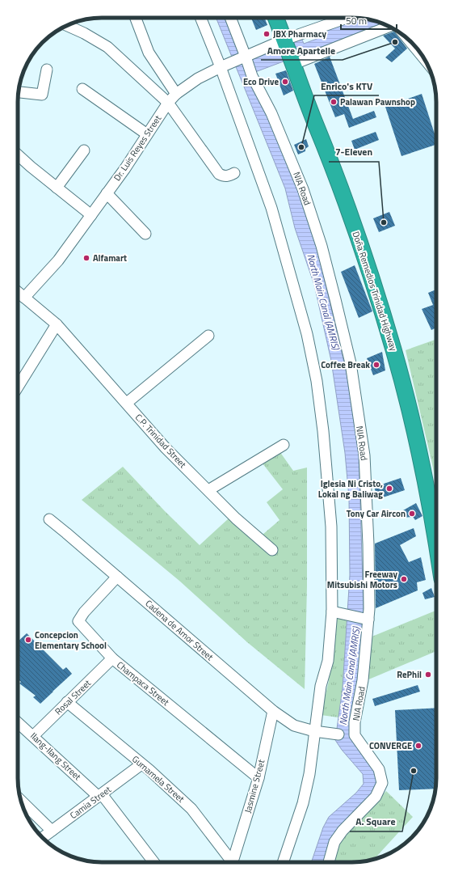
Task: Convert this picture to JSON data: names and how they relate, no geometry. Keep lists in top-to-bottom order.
{
  "streets": {
    "highway": ["Doña Remedios Trinidad Highway"],
    "street": [
      "Dr. Luis Reyes Street",
      "NIA Road",
      "C.P. Trinidad Street",
      "Cadena de Amor Street",
      "Champaca Street",
      "Rosal Street",
      "Ilang-Ilang Street",
      "Gumamela Street",
      "Jasmine Street",
      "Camia Street"
    ]
  },
  "crossings": [
    ["Dr. Luis Reyes Street", "NIA Road"],
    ["Dr. Luis Reyes Street", "Doña Remedios Trinidad Highway"],
    ["Dr. Luis Reyes Street", "C.P. Trinidad Street"],
    ["Cadena de Amor Street", "Champaca Street"],
    ["Cadena de Amor Street", "Jasmine Street"],
    ["Champaca Street", "Rosal Street"],
    ["Champaca Street", "Jasmine Street"],
    ["Rosal Street", "Ilang-Ilang Street"],
    ["Rosal Street", "Gumamela Street"],
    ["Ilang-Ilang Street", "Camia Street"],
    ["Gumamela Street", "Camia Street"]
  ],
  "water": ["North Main Canal (AMRIS)"],
  "places": [
    "JBX Pharmacy",
    "Amore Apartelle",
    "Eco Drive",
    "Palawan Pawnshop",
    "Enrico's KTV",
    "7-Eleven",
    "Alfamart",
    "Coffee Break",
    "Iglesia Ni Cristo, Lokal ng Baliwag",
    "Tony Car Aircon",
    "Freeway Mitsubishi Motors",
    "Concepcion Elementary School",
    "RePhil",
    "CONVERGE",
    "A. Square"
  ],
  "scale_bar": "50 m"
}
